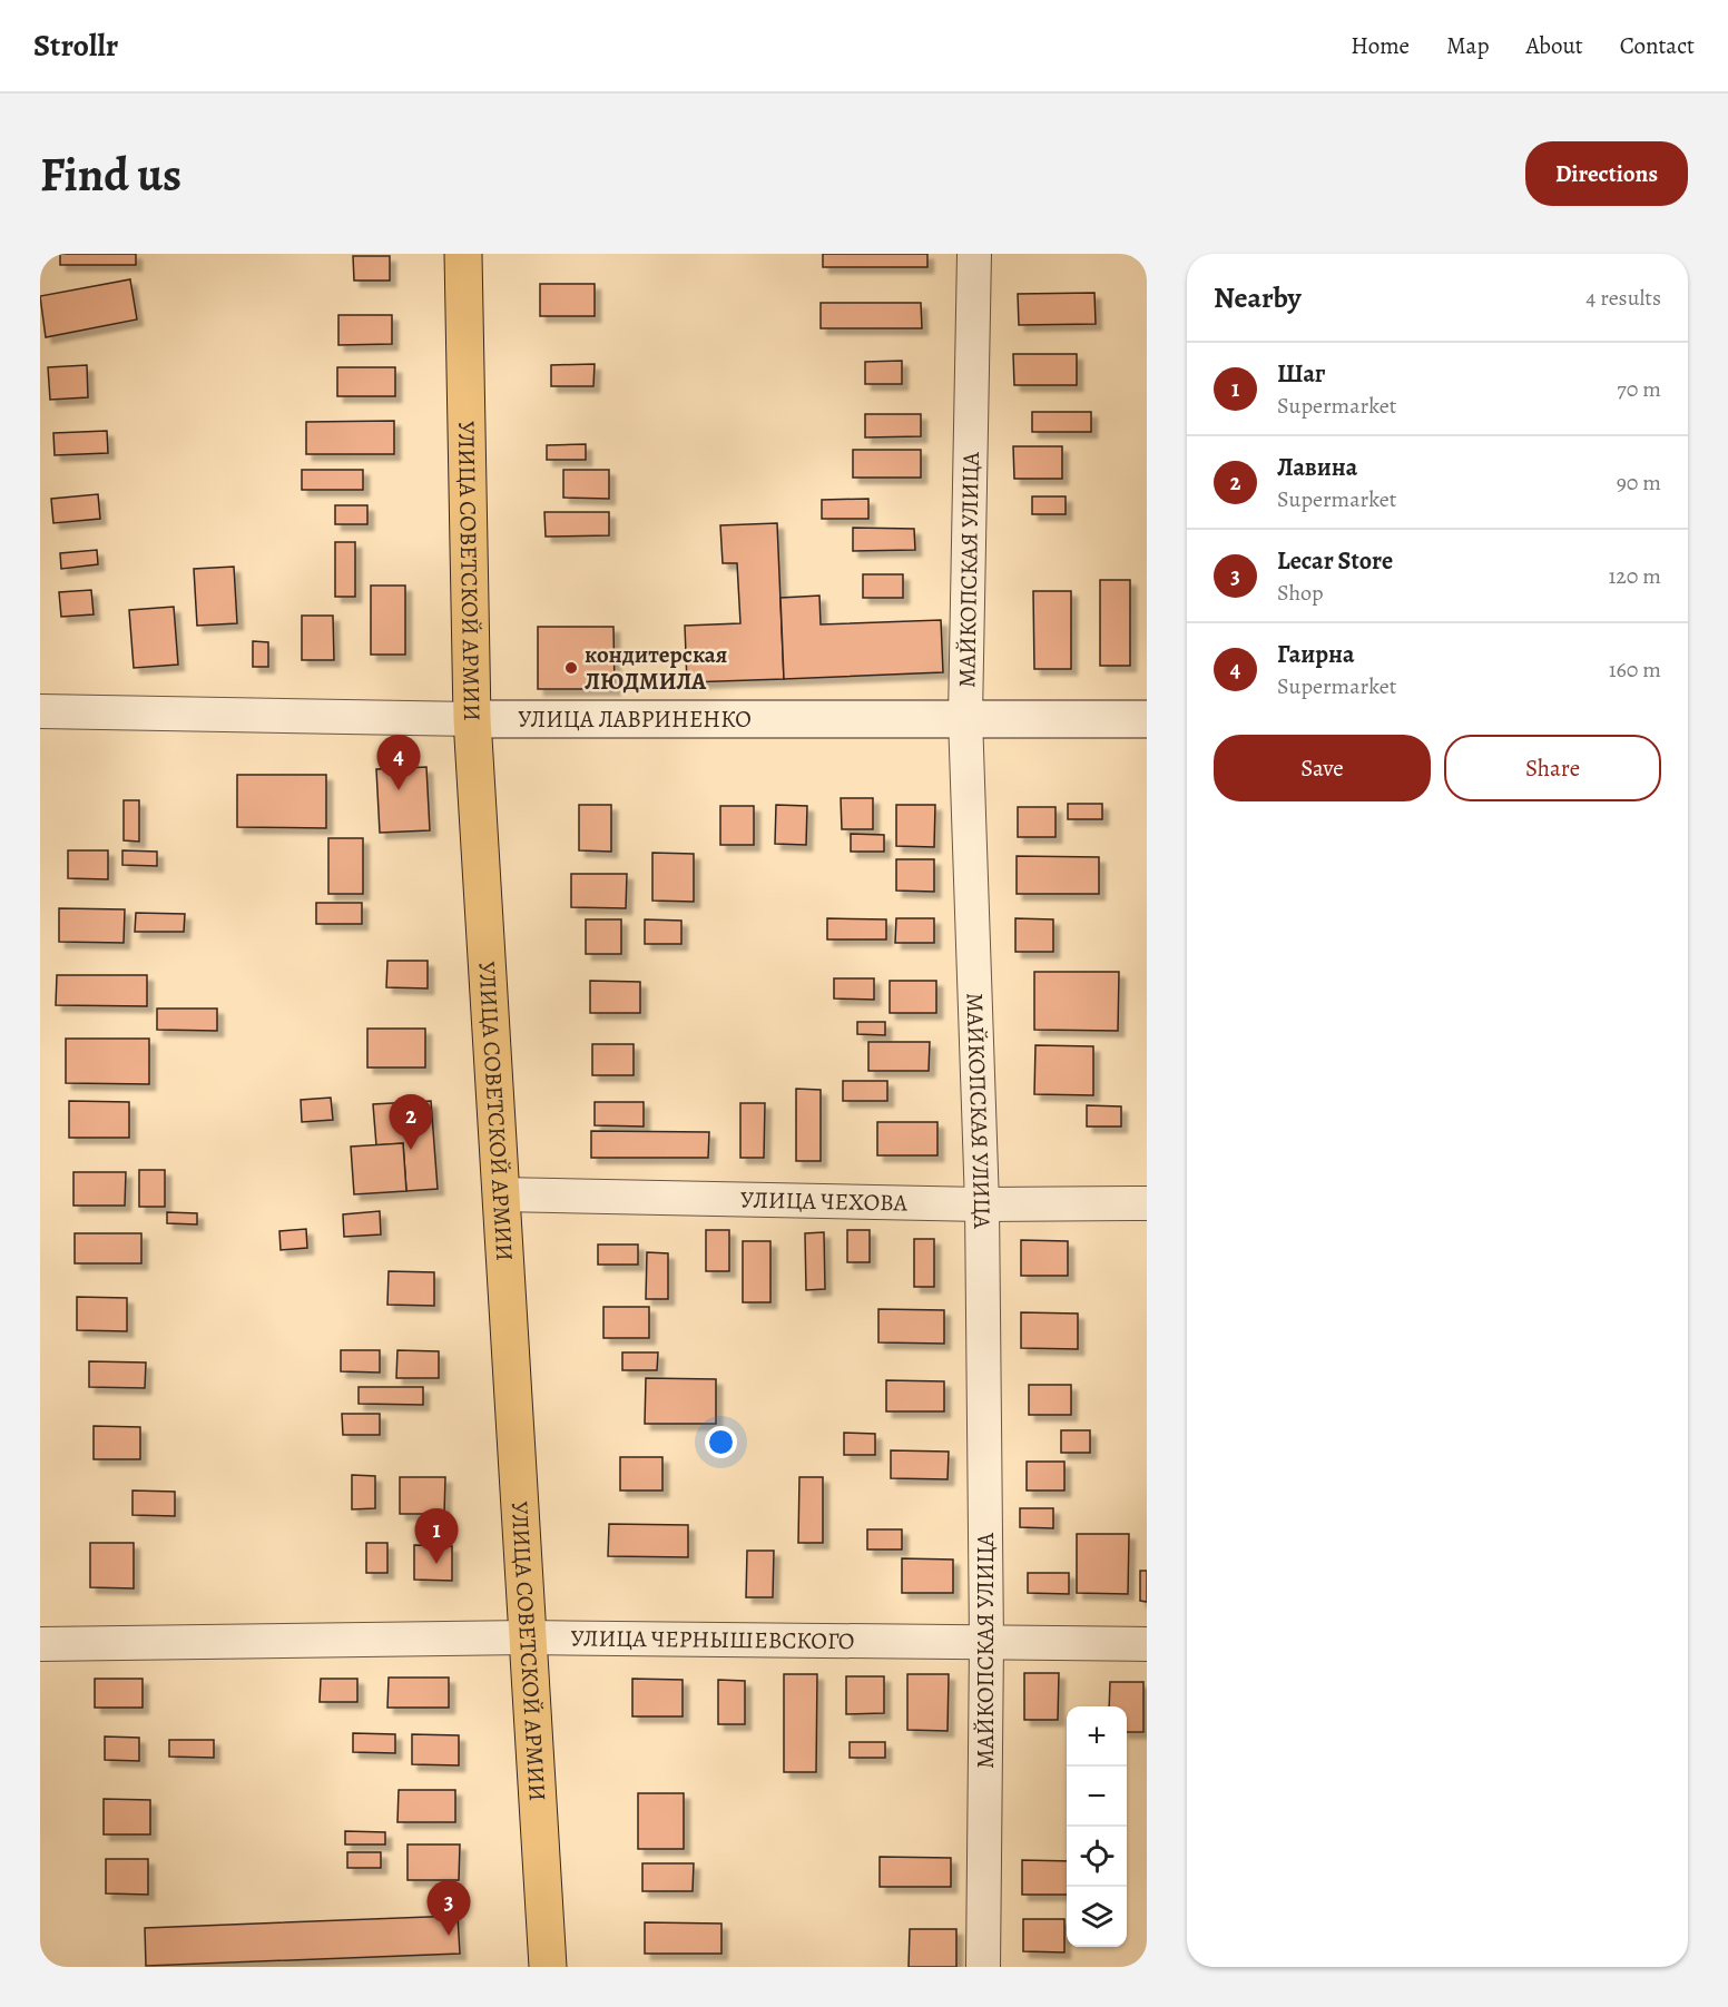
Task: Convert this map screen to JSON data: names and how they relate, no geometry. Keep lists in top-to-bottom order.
{
  "streets": {
    "main road": ["УЛИЦА СОВЕТСКОЙ АРМИИ", "УЛИЦА ЛАВРИНЕНКО"],
    "street": ["МАЙКОПСКАЯ УЛИЦА", "УЛИЦА ЧЕХОВА", "УЛИЦА ЧЕРНЫШЕВСКОГО"]
  },
  "crossings": [
    ["УЛИЦА СОВЕТСКОЙ АРМИИ", "УЛИЦА ЛАВРИНЕНКО"],
    ["УЛИЦА СОВЕТСКОЙ АРМИИ", "УЛИЦА ЧЕХОВА"],
    ["УЛИЦА СОВЕТСКОЙ АРМИИ", "УЛИЦА ЧЕРНЫШЕВСКОГО"],
    ["МАЙКОПСКАЯ УЛИЦА", "УЛИЦА ЛАВРИНЕНКО"],
    ["МАЙКОПСКАЯ УЛИЦА", "УЛИЦА ЧЕХОВА"],
    ["МАЙКОПСКАЯ УЛИЦА", "УЛИЦА ЧЕРНЫШЕВСКОГО"]
  ],
  "places": ["кондитерская ЛЮДМИЛА"],
  "page": {
    "header": "Strollr",
    "nav": [
      "Home",
      "Map",
      "About",
      "Contact"
    ],
    "buttons": [
      "Directions",
      ["Save", "Share"]
    ],
    "title": "Find us",
    "heading": ["Nearby", "4 results"],
    "list": [
      {
        "mark": "1",
        "name": "Шаг",
        "note": "Supermarket",
        "value": "70 m"
      },
      {
        "mark": "2",
        "name": "Лавина",
        "note": "Supermarket",
        "value": "90 m"
      },
      {
        "mark": "3",
        "name": "Lecar Store",
        "note": "Shop",
        "value": "120 m"
      },
      {
        "mark": "4",
        "name": "Гаирна",
        "note": "Supermarket",
        "value": "160 m"
      }
    ],
    "pins": [
      "4",
      "2",
      "1",
      "3"
    ],
    "map_buttons": ["+", "−"]
  }
}
